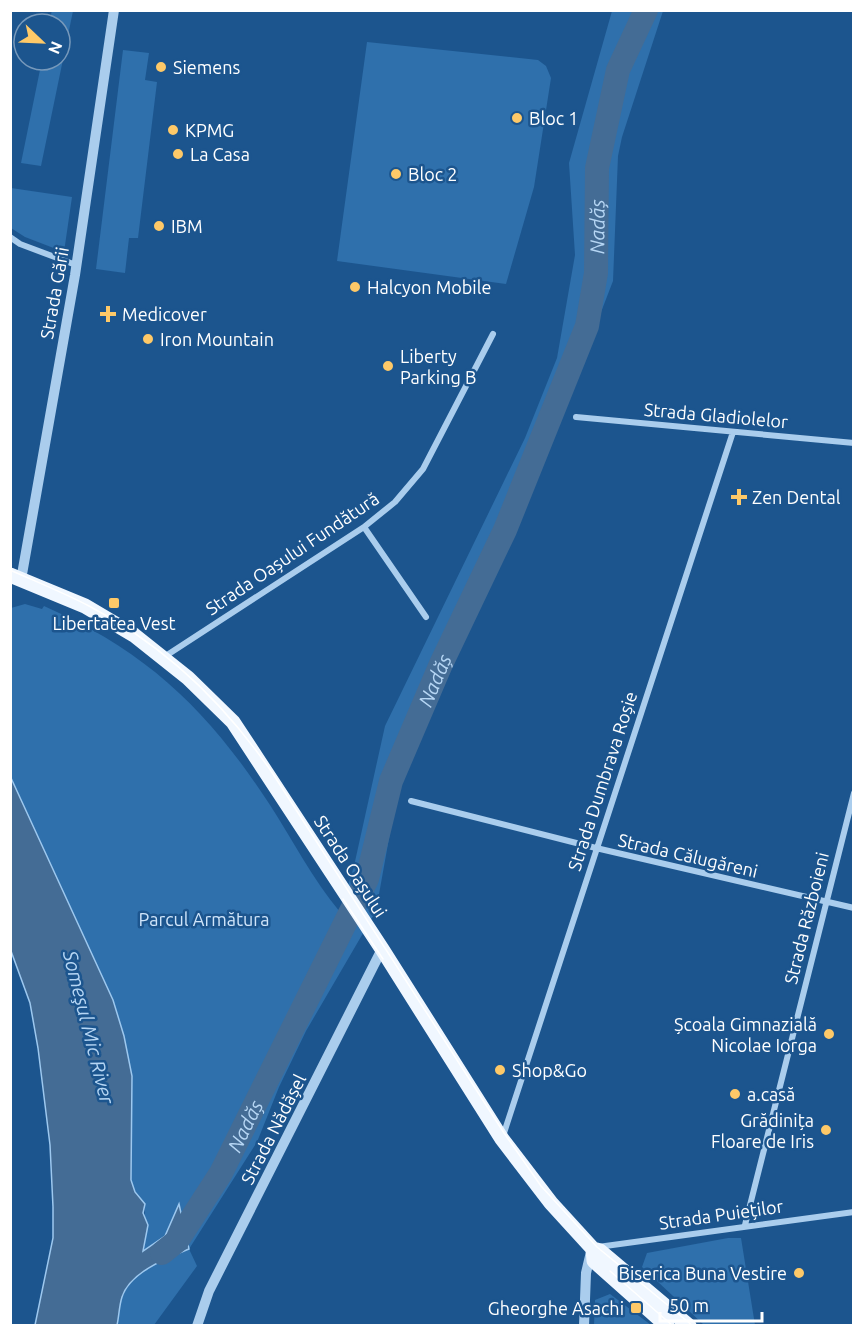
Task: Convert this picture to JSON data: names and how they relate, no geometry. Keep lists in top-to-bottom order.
{
  "streets": {
    "main road": ["Strada Oașului"],
    "street": [
      "Strada Gării",
      "Strada Gladiolelor",
      "Strada Oașului Fundătură",
      "Strada Dumbrava Roșie",
      "Strada Călugăreni",
      "Strada Războieni",
      "Strada Nădășel",
      "Strada Puieților"
    ]
  },
  "crossings": [
    ["Strada Gării", "Strada Oașului"],
    ["Strada Gladiolelor", "Strada Dumbrava Roșie"],
    ["Strada Oașului Fundătură", "Strada Oașului"],
    ["Strada Dumbrava Roșie", "Strada Călugăreni"],
    ["Strada Dumbrava Roșie", "Strada Oașului"],
    ["Strada Călugăreni", "Strada Războieni"],
    ["Strada Oașului", "Strada Nădășel"],
    ["Strada Oașului", "Strada Puieților"],
    ["Strada Războieni", "Strada Puieților"]
  ],
  "water": ["Nadăș", "Someşul Mic River"],
  "parks": ["Parcul Armătura"],
  "places": {
    "other": [
      "Siemens",
      "Bloc 1",
      "KPMG",
      "La Casa",
      "Bloc 2",
      "IBM",
      "Halcyon Mobile",
      "Iron Mountain",
      "Liberty Parking B",
      "Școala Gimnazială Nicolae Iorga",
      "Shop&Go",
      "a.casă",
      "Grădinița Floare de Iris",
      "Biserica Buna Vestire"
    ],
    "health": ["Medicover", "Zen Dental"],
    "transit": ["Libertatea Vest", "Gheorghe Asachi"]
  },
  "scale_bar": "50 m",
  "north": "bottom right"
}
